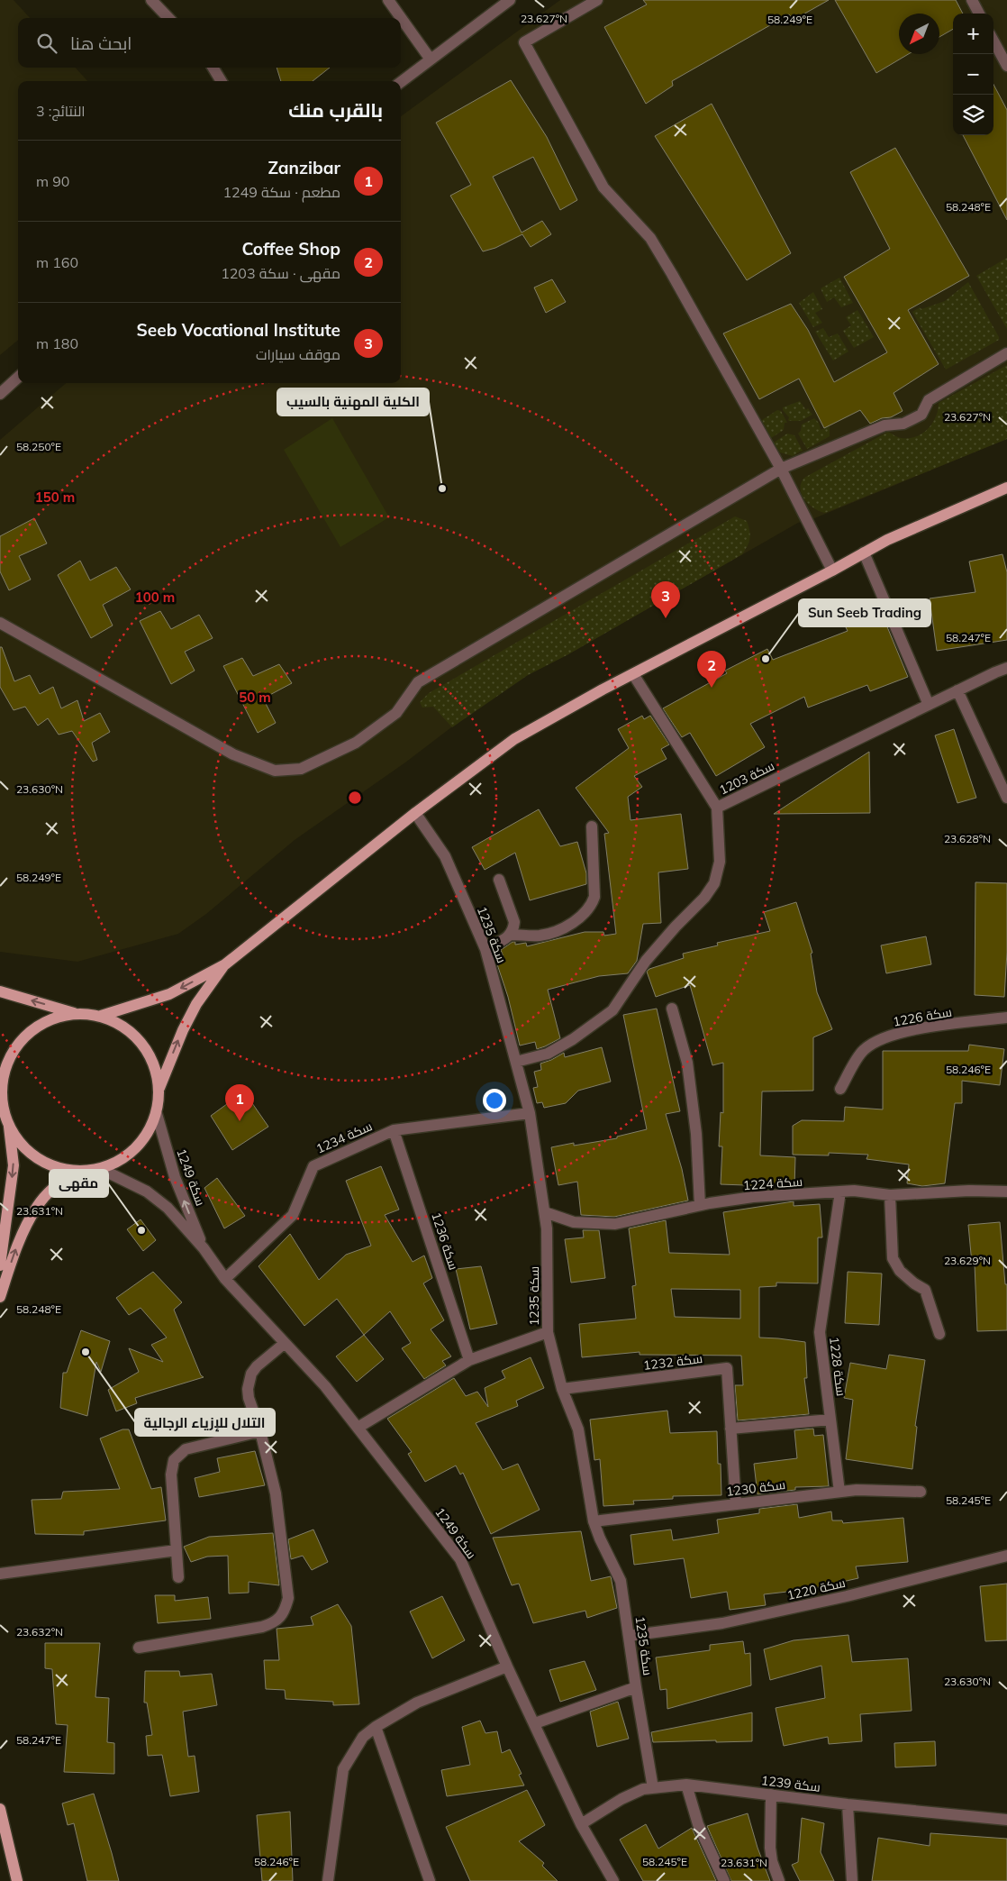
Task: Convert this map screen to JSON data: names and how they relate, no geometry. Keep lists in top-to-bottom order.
{
  "streets": {
    "street": [
      "سكة 1203",
      "سكة 1235",
      "سكة 1226",
      "سكة 1234",
      "سكة 1249",
      "سكة 1224",
      "سكة 1236",
      "سكة 1232",
      "سكة 1228",
      "سكة 1230",
      "سكة 1220",
      "سكة 1239"
    ]
  },
  "crossings": [
    ["سكة 1203", "سكة 1235"],
    ["سكة 1235", "سكة 1234"],
    ["سكة 1235", "سكة 1224"],
    ["سكة 1235", "سكة 1232"],
    ["سكة 1235", "سكة 1230"],
    ["سكة 1235", "سكة 1220"],
    ["سكة 1235", "سكة 1239"],
    ["سكة 1234", "سكة 1249"],
    ["سكة 1234", "سكة 1236"],
    ["سكة 1249", "سكة 1239"],
    ["سكة 1224", "سكة 1228"],
    ["سكة 1232", "سكة 1230"],
    ["سكة 1228", "سكة 1230"]
  ],
  "places": [
    "الكلية المهنية بالسيب",
    "Sun Seeb Trading",
    "مقهى",
    "التلال للإزياء الرجالية"
  ],
  "north": "bottom left",
  "page": {
    "map_buttons": ["+", "−"],
    "search": "ابحث هنا",
    "heading": ["بالقرب منك", "النتائج: 3"],
    "list": [
      {
        "mark": "1",
        "name": "Zanzibar",
        "note": "مطعم · سكة 1249",
        "value": "90 m"
      },
      {
        "mark": "2",
        "name": "Coffee Shop",
        "note": "مقهى · سكة 1203",
        "value": "160 m"
      },
      {
        "mark": "3",
        "name": "Seeb Vocational Institute",
        "note": "موقف سيارات",
        "value": "180 m"
      }
    ],
    "pins": ["3", "2", "1"]
  },
  "coordinates": [
    "23.627°N",
    "58.249°E",
    "58.248°E",
    "58.250°E",
    "58.247°E",
    "23.630°N",
    "23.628°N",
    "58.246°E",
    "23.631°N",
    "23.629°N",
    "58.245°E",
    "23.632°N"
  ],
  "rings": ["150 m", "100 m", "50 m"]
}
